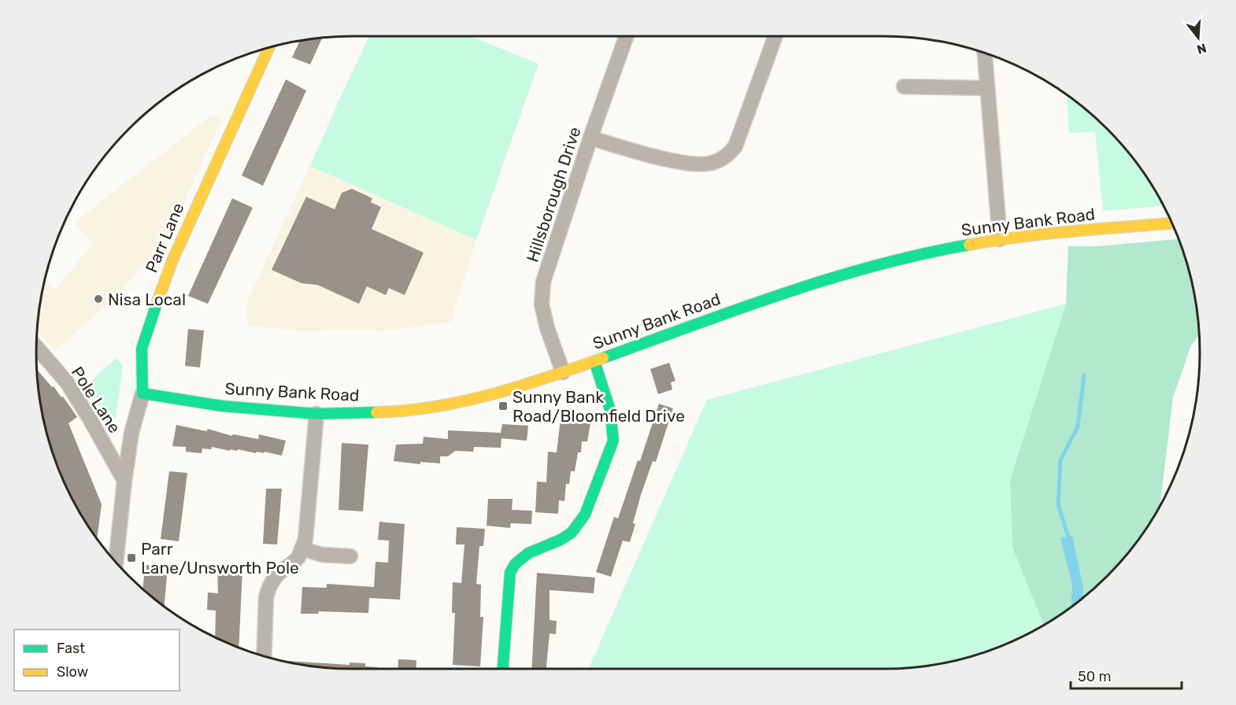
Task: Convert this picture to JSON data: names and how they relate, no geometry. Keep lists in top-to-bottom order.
{
  "streets": {
    "street": [
      "Hillsborough Drive",
      "Sunny Bank Road",
      "Parr Lane",
      "Pole Lane"
    ]
  },
  "crossings": [
    ["Hillsborough Drive", "Sunny Bank Road"],
    ["Sunny Bank Road", "Parr Lane"],
    ["Parr Lane", "Pole Lane"]
  ],
  "places": {
    "other": ["Nisa Local"],
    "transit": ["Sunny Bank Road/Bloomfield Drive", "Parr Lane/Unsworth Pole"]
  },
  "legend": ["Fast", "Slow"],
  "scale_bar": "50 m",
  "north": "bottom"
}
